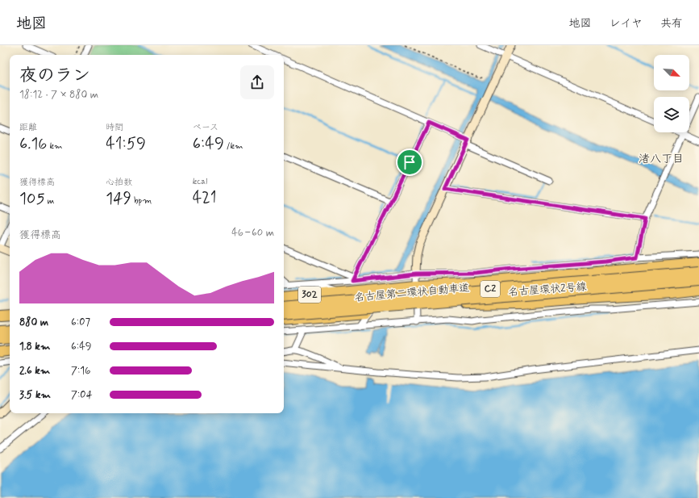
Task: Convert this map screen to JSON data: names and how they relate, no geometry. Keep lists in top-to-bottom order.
{
  "streets": {
    "highway": [
      "C2",
      "名古屋環状2号線",
      "名古屋第二環状自動車道",
      "302"
    ]
  },
  "districts": ["渚八丁目"],
  "north": "bottom right",
  "page": {
    "header": "地図",
    "nav": ["地図", "レイヤ", "共有"],
    "heading": ["夜のラン", "18:12 · 7 × 880 m"],
    "stats": [
      ["距離", "6.16 km"],
      ["時間", "41:59"],
      ["ペース", "6:49 /km"],
      ["獲得標高", "105 m"],
      ["心拍数", "149 bpm"],
      ["kcal", "421"]
    ],
    "chart": ["獲得標高", "46–60 m"],
    "list": [
      {
        "name": "880 m",
        "note": "6:07"
      },
      {
        "name": "1.8 km",
        "note": "6:49"
      },
      {
        "name": "2.6 km",
        "note": "7:16"
      },
      {
        "name": "3.5 km",
        "note": "7:04"
      }
    ]
  }
}
